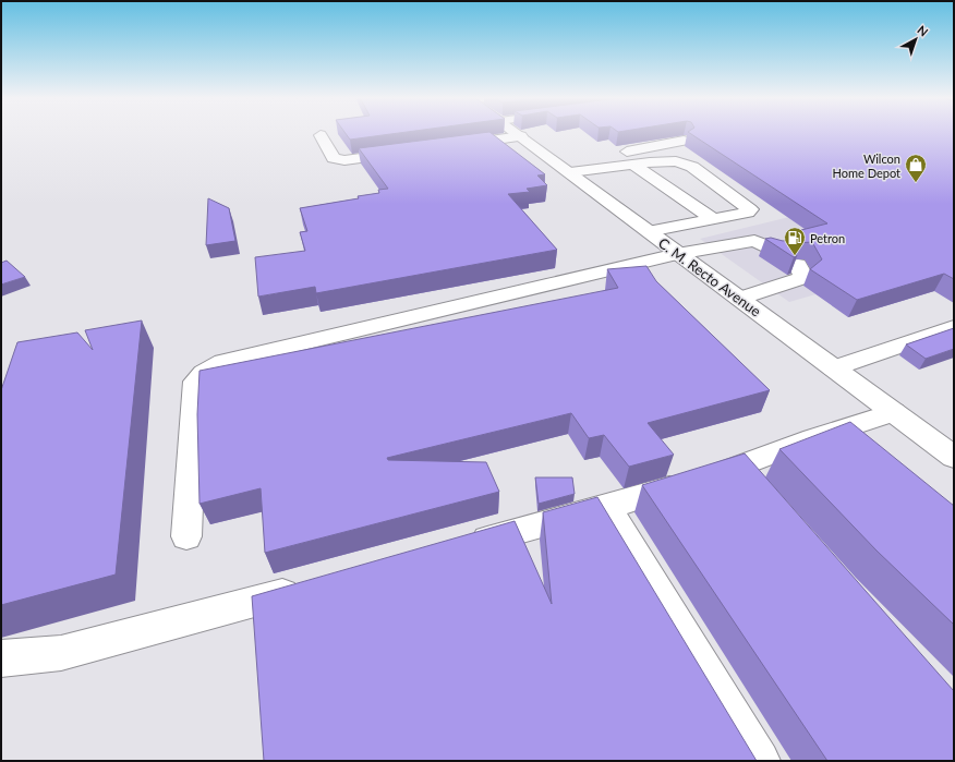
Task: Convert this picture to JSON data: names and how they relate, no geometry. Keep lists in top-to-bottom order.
{
  "streets": {
    "main road": ["C. M. Recto Avenue"]
  },
  "places": {
    "shop": ["Wilcon Home Depot"],
    "fuel station": ["Petron"]
  },
  "north": "top right"
}
